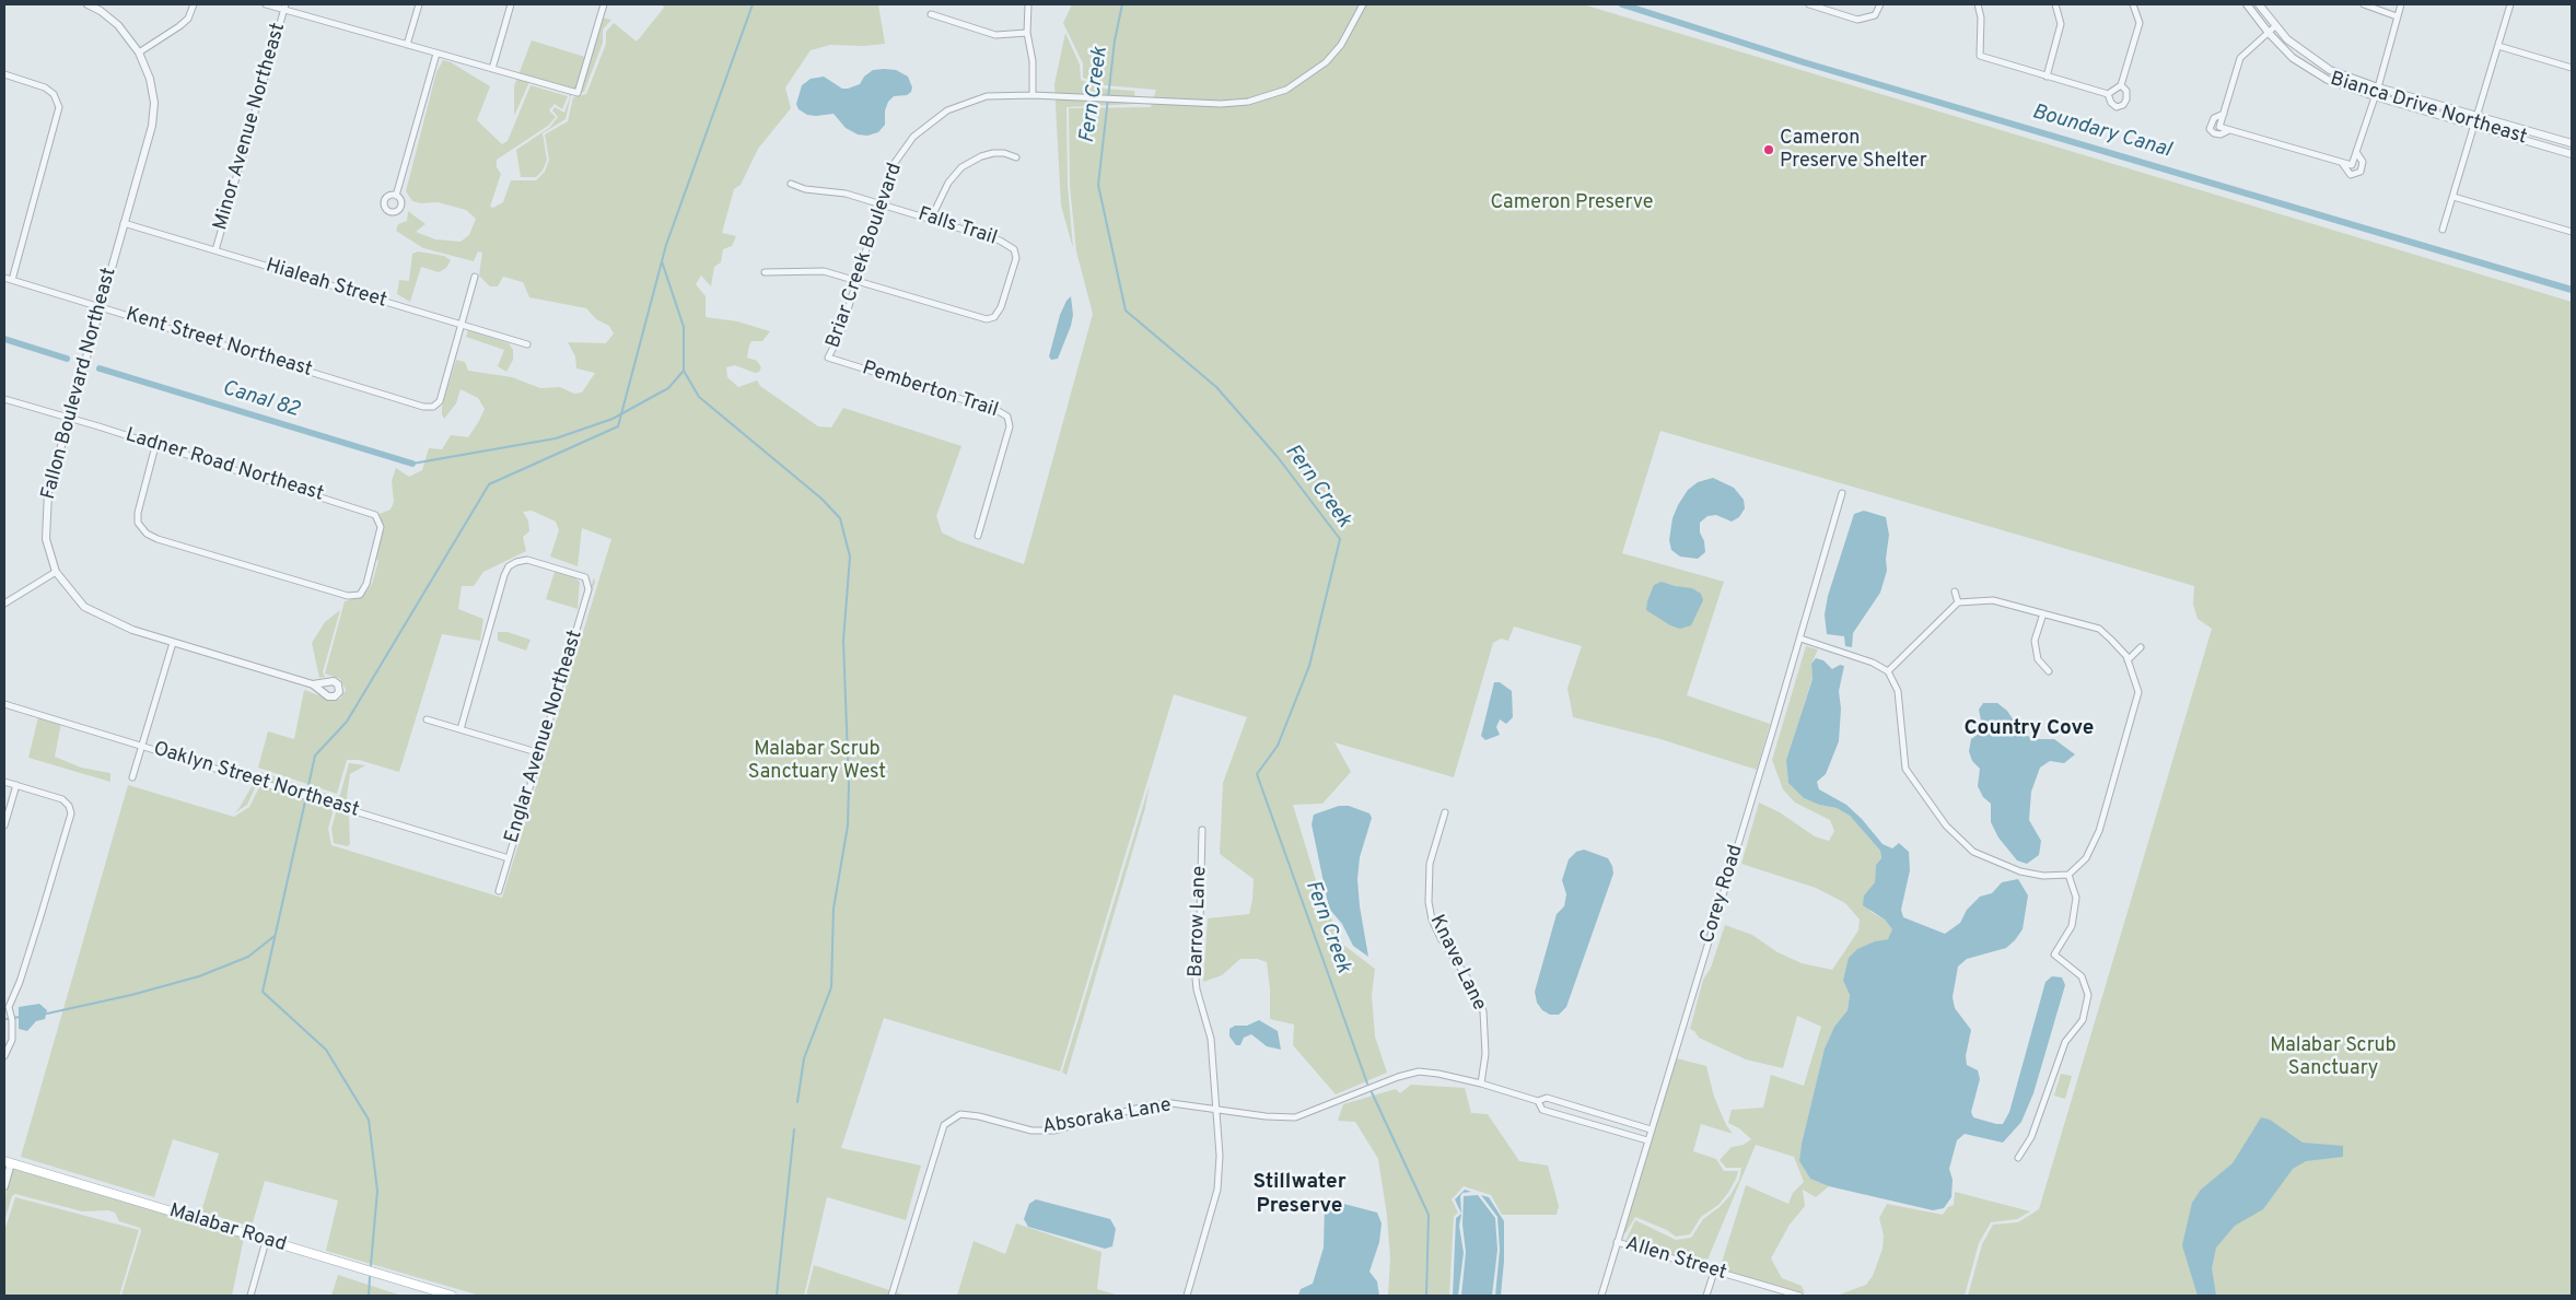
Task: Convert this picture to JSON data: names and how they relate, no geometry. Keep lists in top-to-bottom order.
{
  "streets": {
    "main road": ["Malabar Road"],
    "street": [
      "Bianca Drive Northeast",
      "Minor Avenue Northeast",
      "Falls Trail",
      "Briar Creek Boulevard",
      "Hialeah Street",
      "Kent Street Northeast",
      "Fallon Boulevard Northeast",
      "Pemberton Trail",
      "Ladner Road Northeast",
      "Englar Avenue Northeast",
      "Oaklyn Street Northeast",
      "Corey Road",
      "Barrow Lane",
      "Knave Lane",
      "Absoraka Lane",
      "Allen Street"
    ]
  },
  "crossings": [
    ["Minor Avenue Northeast", "Hialeah Street"],
    ["Falls Trail", "Briar Creek Boulevard"],
    ["Briar Creek Boulevard", "Pemberton Trail"],
    ["Hialeah Street", "Kent Street Northeast"],
    ["Hialeah Street", "Fallon Boulevard Northeast"],
    ["Kent Street Northeast", "Fallon Boulevard Northeast"],
    ["Fallon Boulevard Northeast", "Ladner Road Northeast"],
    ["Englar Avenue Northeast", "Oaklyn Street Northeast"],
    ["Corey Road", "Absoraka Lane"],
    ["Corey Road", "Allen Street"],
    ["Barrow Lane", "Absoraka Lane"],
    ["Knave Lane", "Absoraka Lane"]
  ],
  "districts": ["Country Cove", "Stillwater Preserve"],
  "water": ["Fern Creek", "Boundary Canal", "Canal 82"],
  "parks": ["Cameron Preserve", "Malabar Scrub Sanctuary West", "Malabar Scrub Sanctuary"],
  "places": ["Cameron Preserve Shelter"]
}
